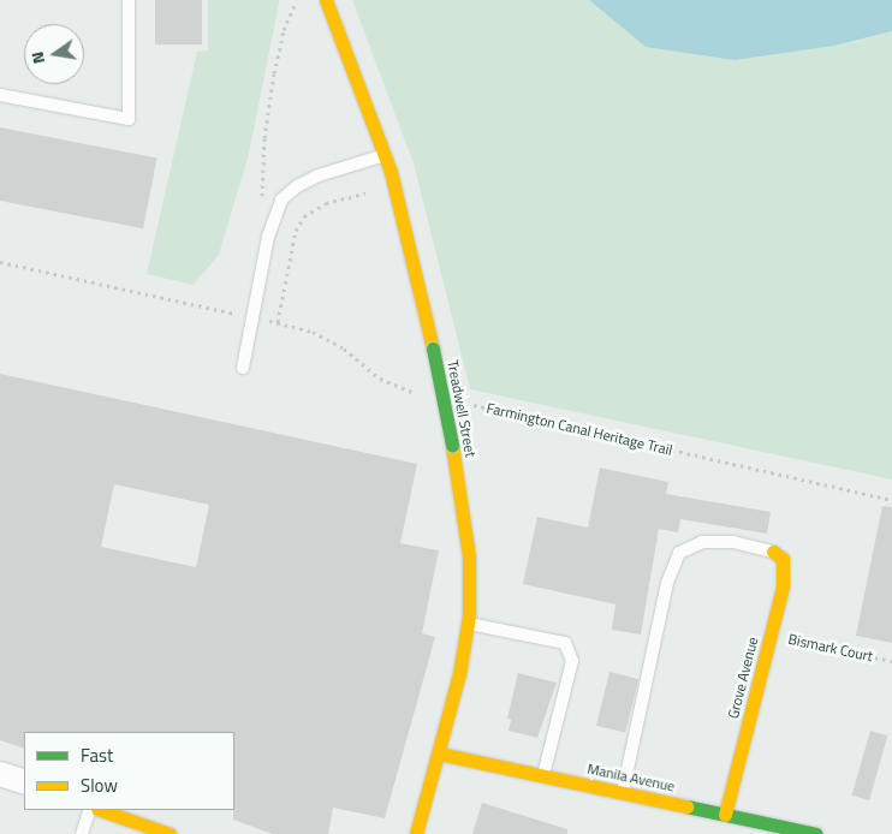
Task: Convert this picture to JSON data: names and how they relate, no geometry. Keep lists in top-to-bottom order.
{
  "streets": {
    "street": ["Treadwell Street", "Grove Avenue", "Manila Avenue"],
    "path": ["Farmington Canal Heritage Trail", "Bismark Court"]
  },
  "crossings": [
    ["Treadwell Street", "Manila Avenue"],
    ["Bismark Court", "Grove Avenue"],
    ["Grove Avenue", "Manila Avenue"]
  ],
  "legend": ["Fast", "Slow"],
  "north": "left"
}
